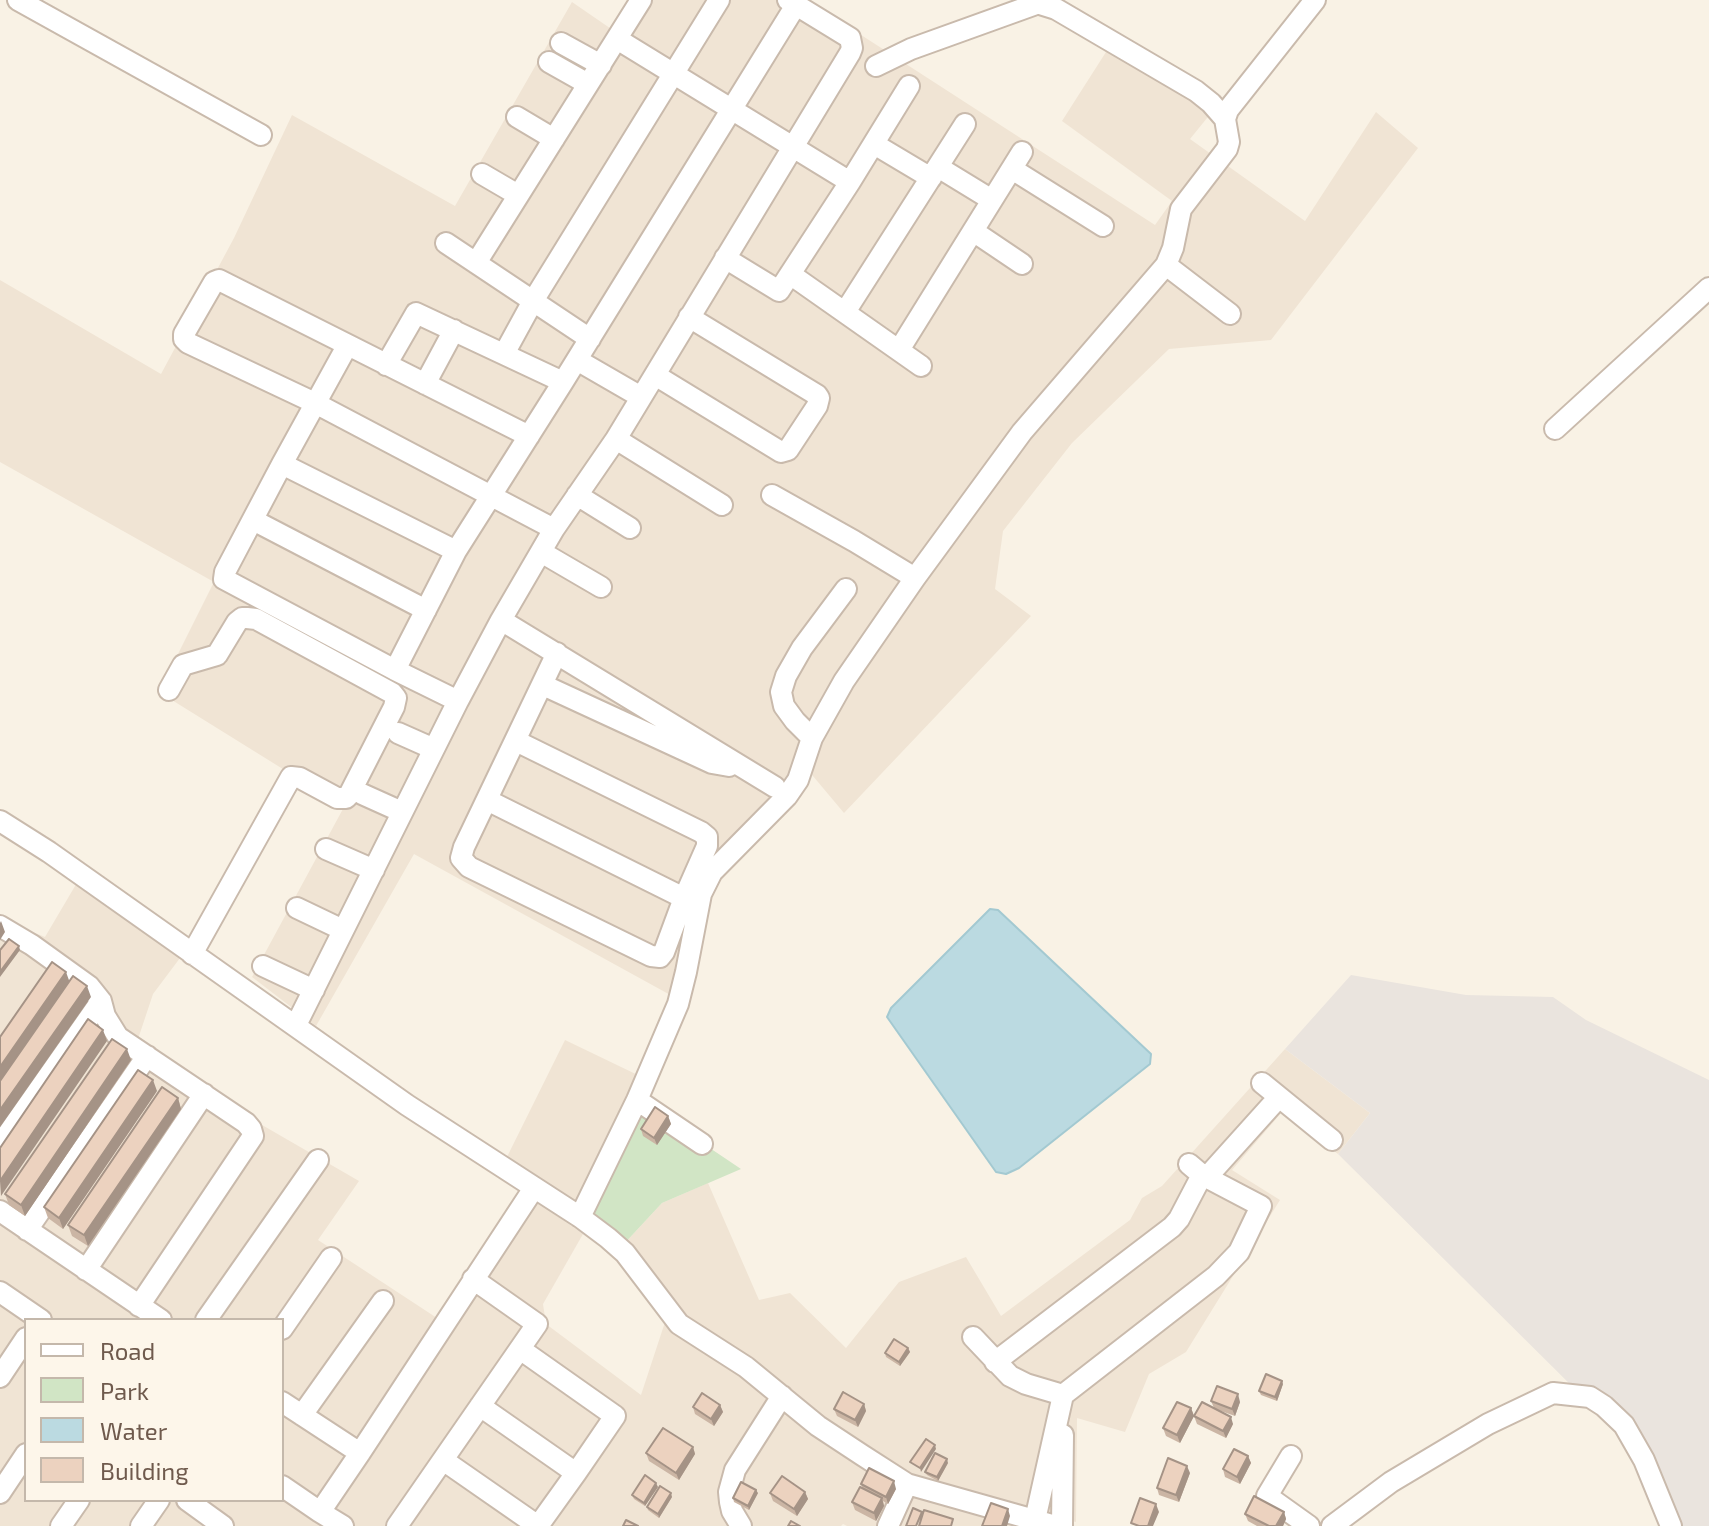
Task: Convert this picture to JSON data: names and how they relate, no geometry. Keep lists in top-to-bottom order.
{
  "legend": [
    "Road",
    "Park",
    "Water",
    "Building"
  ]
}
